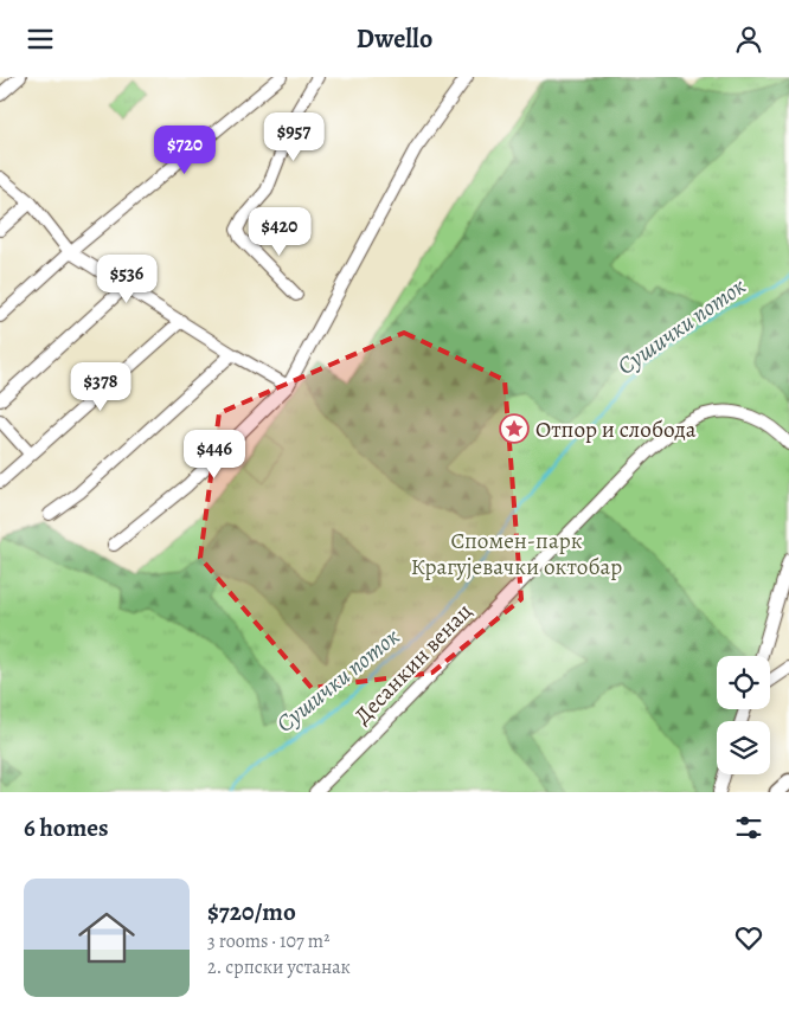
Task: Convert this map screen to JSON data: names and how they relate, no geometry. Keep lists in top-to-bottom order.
{
  "streets": {
    "street": ["Десанкин венац"]
  },
  "water": ["Сушички поток"],
  "parks": ["Спомен-парк Крагујевачки октобар"],
  "places": {
    "place": ["Отпор и слобода"]
  },
  "page": {
    "header": "Dwello",
    "price": [
      "$957",
      "$720",
      "$420",
      "$536",
      "$378",
      "$446"
    ],
    "heading": "6 homes",
    "list": [
      {
        "name": "$720/mo",
        "note": "3 rooms · 107 m² · 2. српски устанак"
      }
    ]
  }
}
